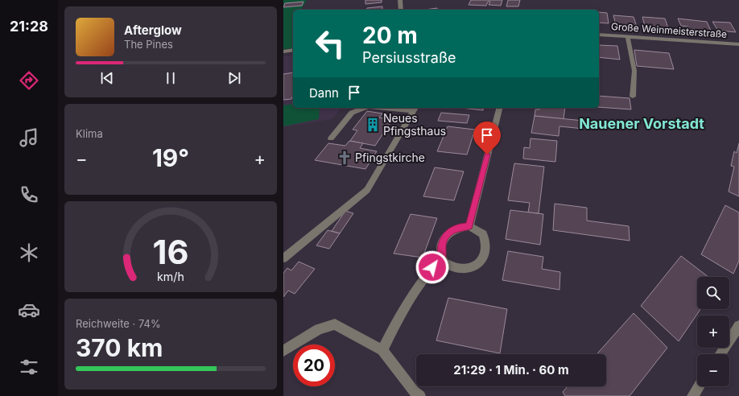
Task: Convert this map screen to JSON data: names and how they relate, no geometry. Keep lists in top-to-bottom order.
{
  "streets": {
    "street": ["Große Weinmeisterstraße"]
  },
  "districts": ["Nauener Vorstadt"],
  "places": {
    "building": ["Neues Pfingsthaus"],
    "church": ["Pfingstkirche"]
  },
  "page": {
    "tabs": "21:28",
    "turn": ["20 m", "Persiusstraße"],
    "song": ["Afterglow", "The Pines"],
    "then": "Dann",
    "tile": [
      "Klima",
      ["Reichweite · 74%", "370 km"]
    ],
    "heat": ["−", "19°", "+"],
    "map_buttons": ["+", "−"],
    "limit": "20",
    "trip": "21:29 · 1 Min. · 60 m",
    "gauge": ["16", "km/h"]
  }
}
